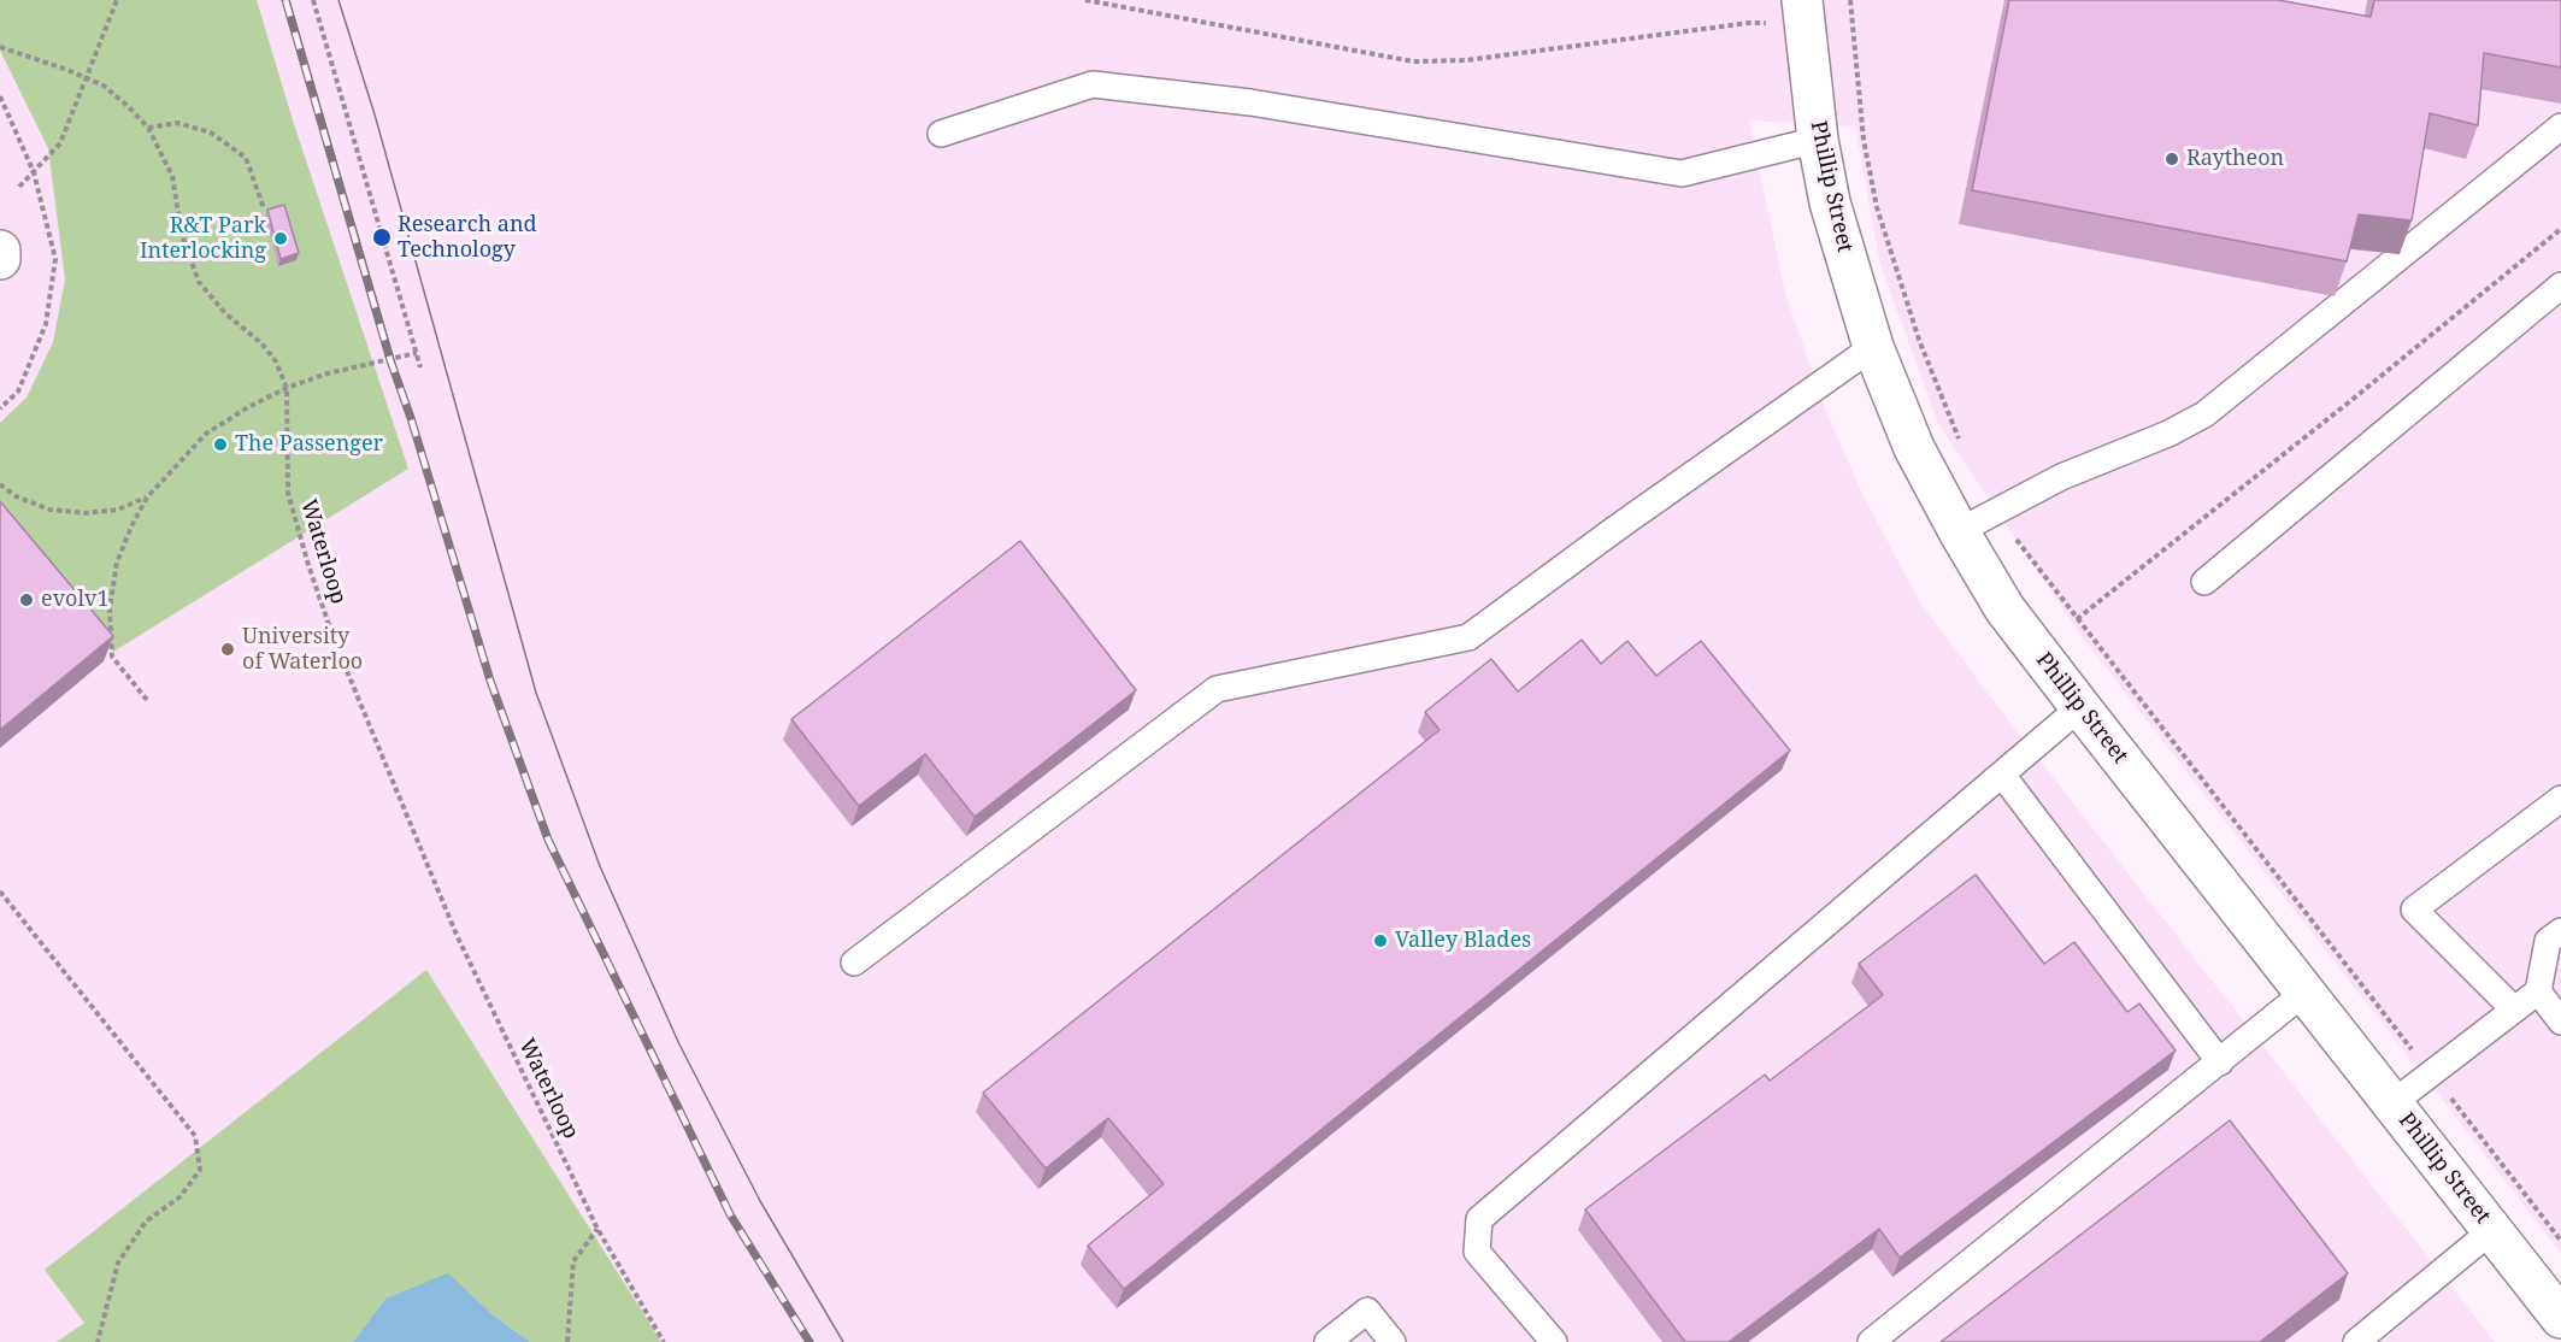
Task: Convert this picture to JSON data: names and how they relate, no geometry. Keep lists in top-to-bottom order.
{
  "streets": {
    "street": ["Phillip Street"],
    "path": ["Waterloop"]
  },
  "places": [
    "Raytheon",
    "Research and Technology",
    "R&T Park Interlocking",
    "The Passenger",
    "evolv1",
    "University of Waterloo",
    "Valley Blades"
  ]
}
